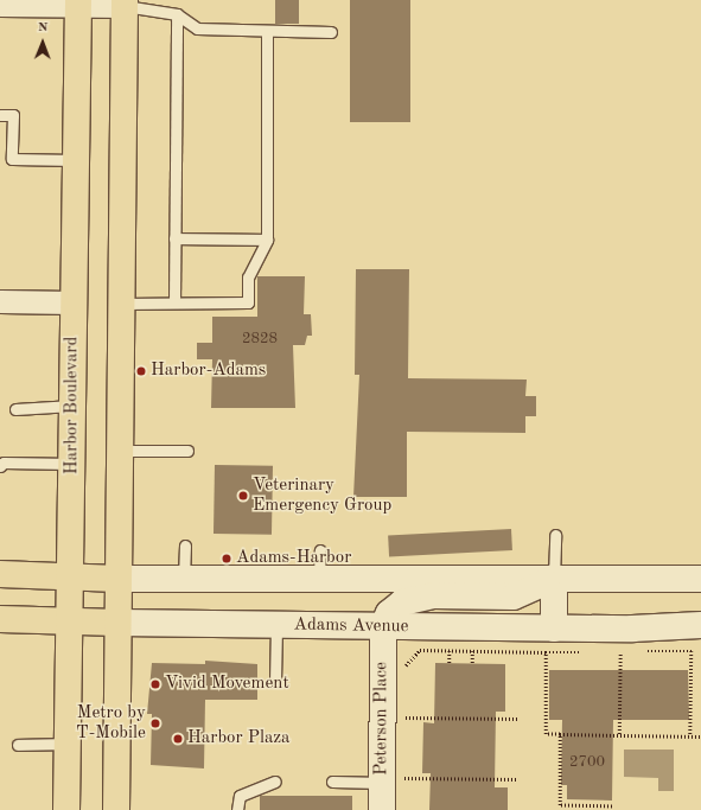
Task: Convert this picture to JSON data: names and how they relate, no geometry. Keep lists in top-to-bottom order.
{
  "streets": {
    "main road": ["Harbor Boulevard", "Adams Avenue", "Peterson Place"]
  },
  "crossings": [
    ["Harbor Boulevard", "Adams Avenue"],
    ["Adams Avenue", "Peterson Place"]
  ],
  "places": [
    "Harbor-Adams",
    "Veterinary Emergency Group",
    "Adams-Harbor",
    "Vivid Movement",
    "Metro by T-Mobile",
    "Harbor Plaza"
  ],
  "house_numbers": ["2828", "2700"],
  "north": "top"
}
